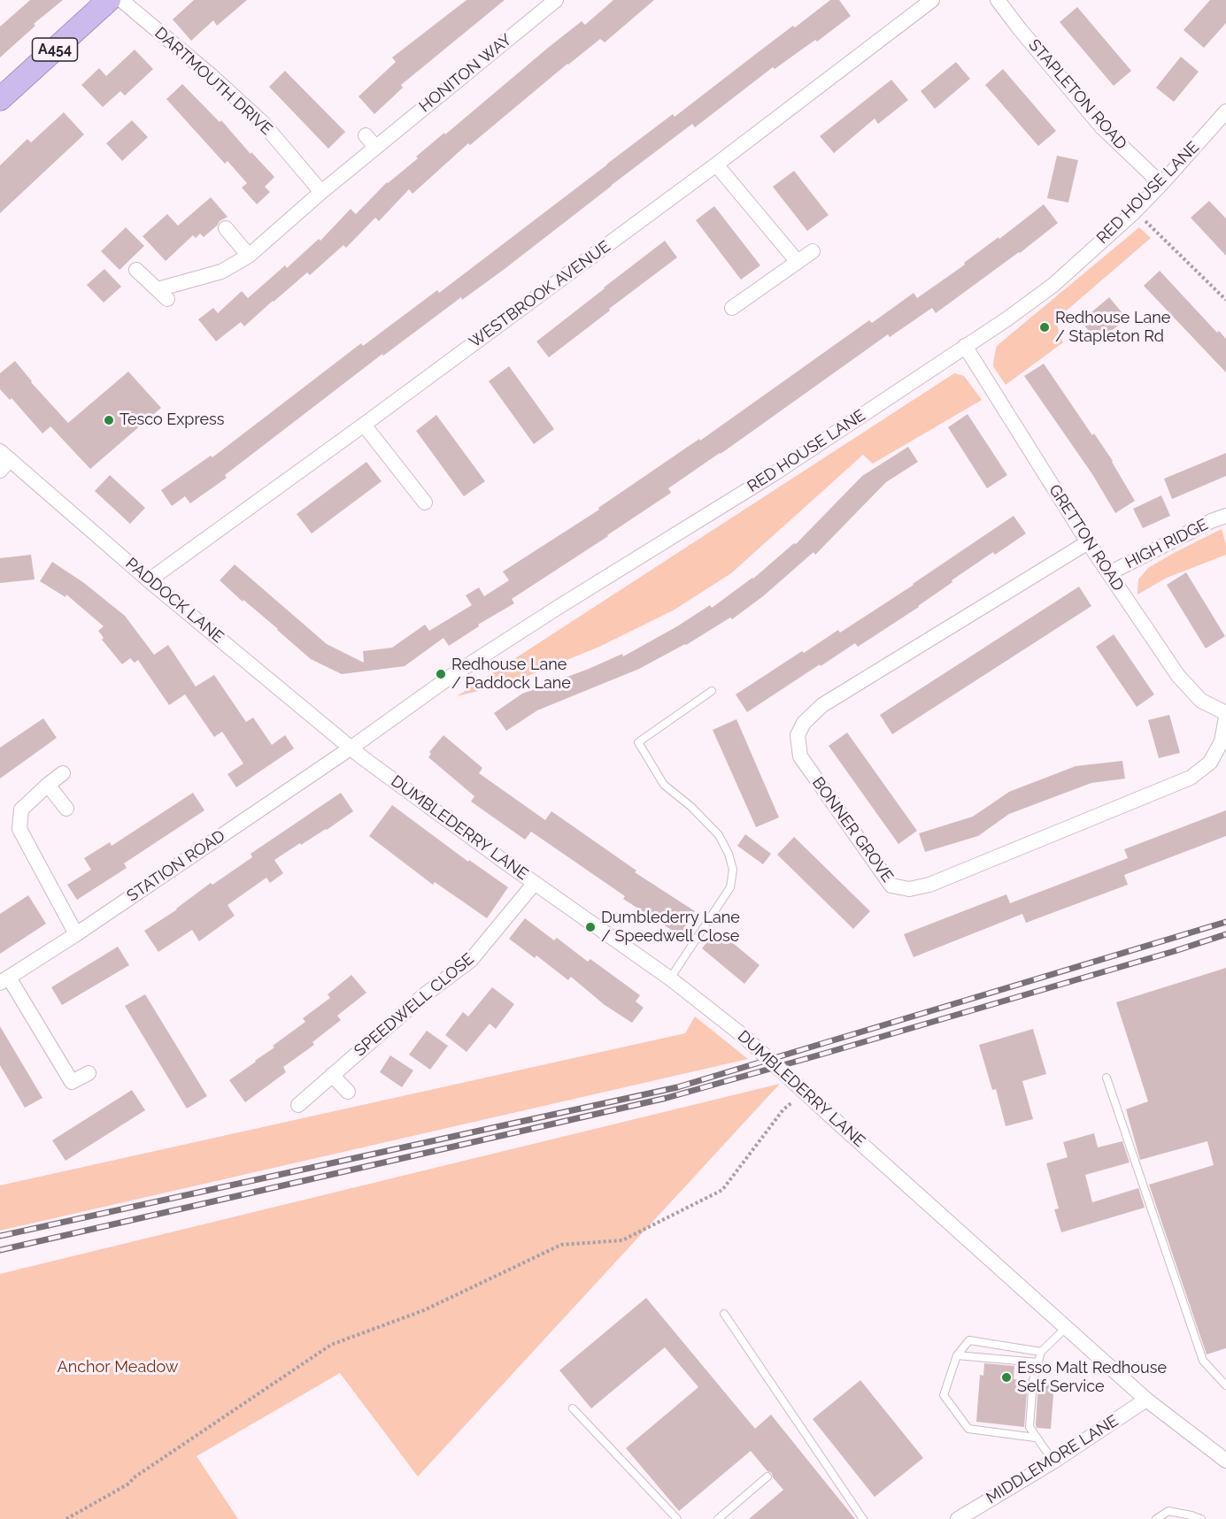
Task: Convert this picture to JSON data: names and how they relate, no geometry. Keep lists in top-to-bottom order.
{
  "streets": {
    "main road": ["A454"],
    "street": [
      "HONITON WAY",
      "DARTMOUTH DRIVE",
      "STAPLETON ROAD",
      "RED HOUSE LANE",
      "WESTBROOK AVENUE",
      "GRETTON ROAD",
      "HIGH RIDGE",
      "PADDOCK LANE",
      "DUMBLEDERRY LANE",
      "BONNER GROVE",
      "STATION ROAD",
      "SPEEDWELL CLOSE",
      "MIDDLEMORE LANE"
    ]
  },
  "crossings": [
    ["HONITON WAY", "DARTMOUTH DRIVE"],
    ["STAPLETON ROAD", "RED HOUSE LANE"],
    ["RED HOUSE LANE", "GRETTON ROAD"],
    ["RED HOUSE LANE", "PADDOCK LANE"],
    ["RED HOUSE LANE", "DUMBLEDERRY LANE"],
    ["RED HOUSE LANE", "STATION ROAD"],
    ["WESTBROOK AVENUE", "PADDOCK LANE"],
    ["GRETTON ROAD", "HIGH RIDGE"],
    ["GRETTON ROAD", "BONNER GROVE"],
    ["PADDOCK LANE", "DUMBLEDERRY LANE"],
    ["PADDOCK LANE", "STATION ROAD"],
    ["DUMBLEDERRY LANE", "STATION ROAD"],
    ["DUMBLEDERRY LANE", "SPEEDWELL CLOSE"],
    ["DUMBLEDERRY LANE", "MIDDLEMORE LANE"]
  ],
  "parks": ["Anchor Meadow"],
  "places": [
    "Redhouse Lane / Stapleton Rd",
    "Tesco Express",
    "Redhouse Lane / Paddock Lane",
    "Dumblederry Lane / Speedwell Close",
    "Esso Malt Redhouse Self Service"
  ]
}
